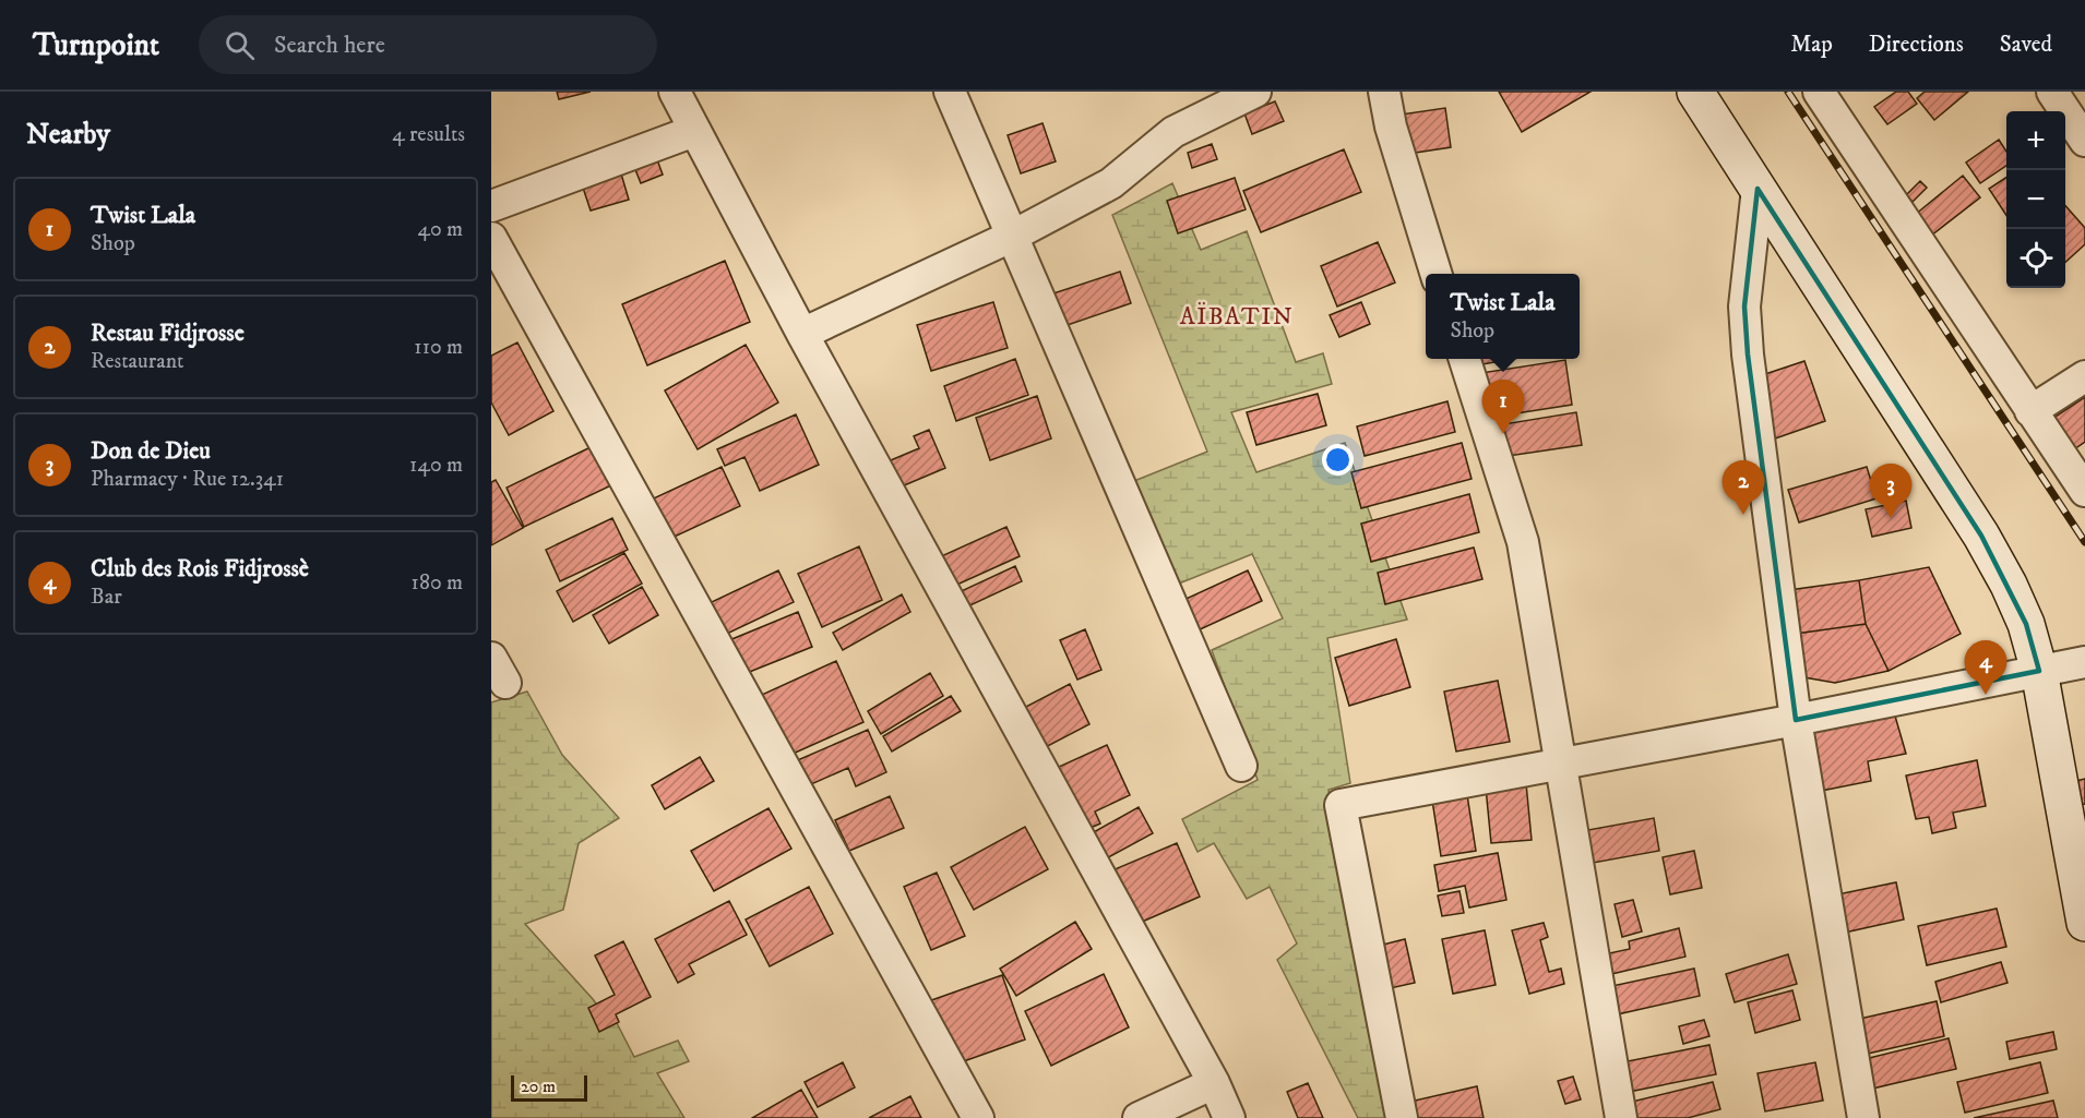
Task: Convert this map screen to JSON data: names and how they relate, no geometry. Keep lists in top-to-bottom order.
{
  "districts": ["AÏBATIN"],
  "scale_bar": "20 m",
  "page": {
    "header": "Turnpoint",
    "search": "Search here",
    "nav": ["Map", "Directions", "Saved"],
    "heading": ["Nearby", "4 results"],
    "map_buttons": ["+", "−"],
    "list": [
      {
        "mark": "1",
        "name": "Twist Lala",
        "note": "Shop",
        "value": "40 m"
      },
      {
        "mark": "2",
        "name": "Restau Fidjrosse",
        "note": "Restaurant",
        "value": "110 m"
      },
      {
        "mark": "3",
        "name": "Don de Dieu",
        "note": "Pharmacy · Rue 12.341",
        "value": "140 m"
      },
      {
        "mark": "4",
        "name": "Club des Rois Fidjrossè",
        "note": "Bar",
        "value": "180 m"
      }
    ],
    "popup": ["Twist Lala", "Shop"],
    "pins": [
      "1",
      "2",
      "3",
      "4"
    ],
    "scale": "20 m"
  }
}
